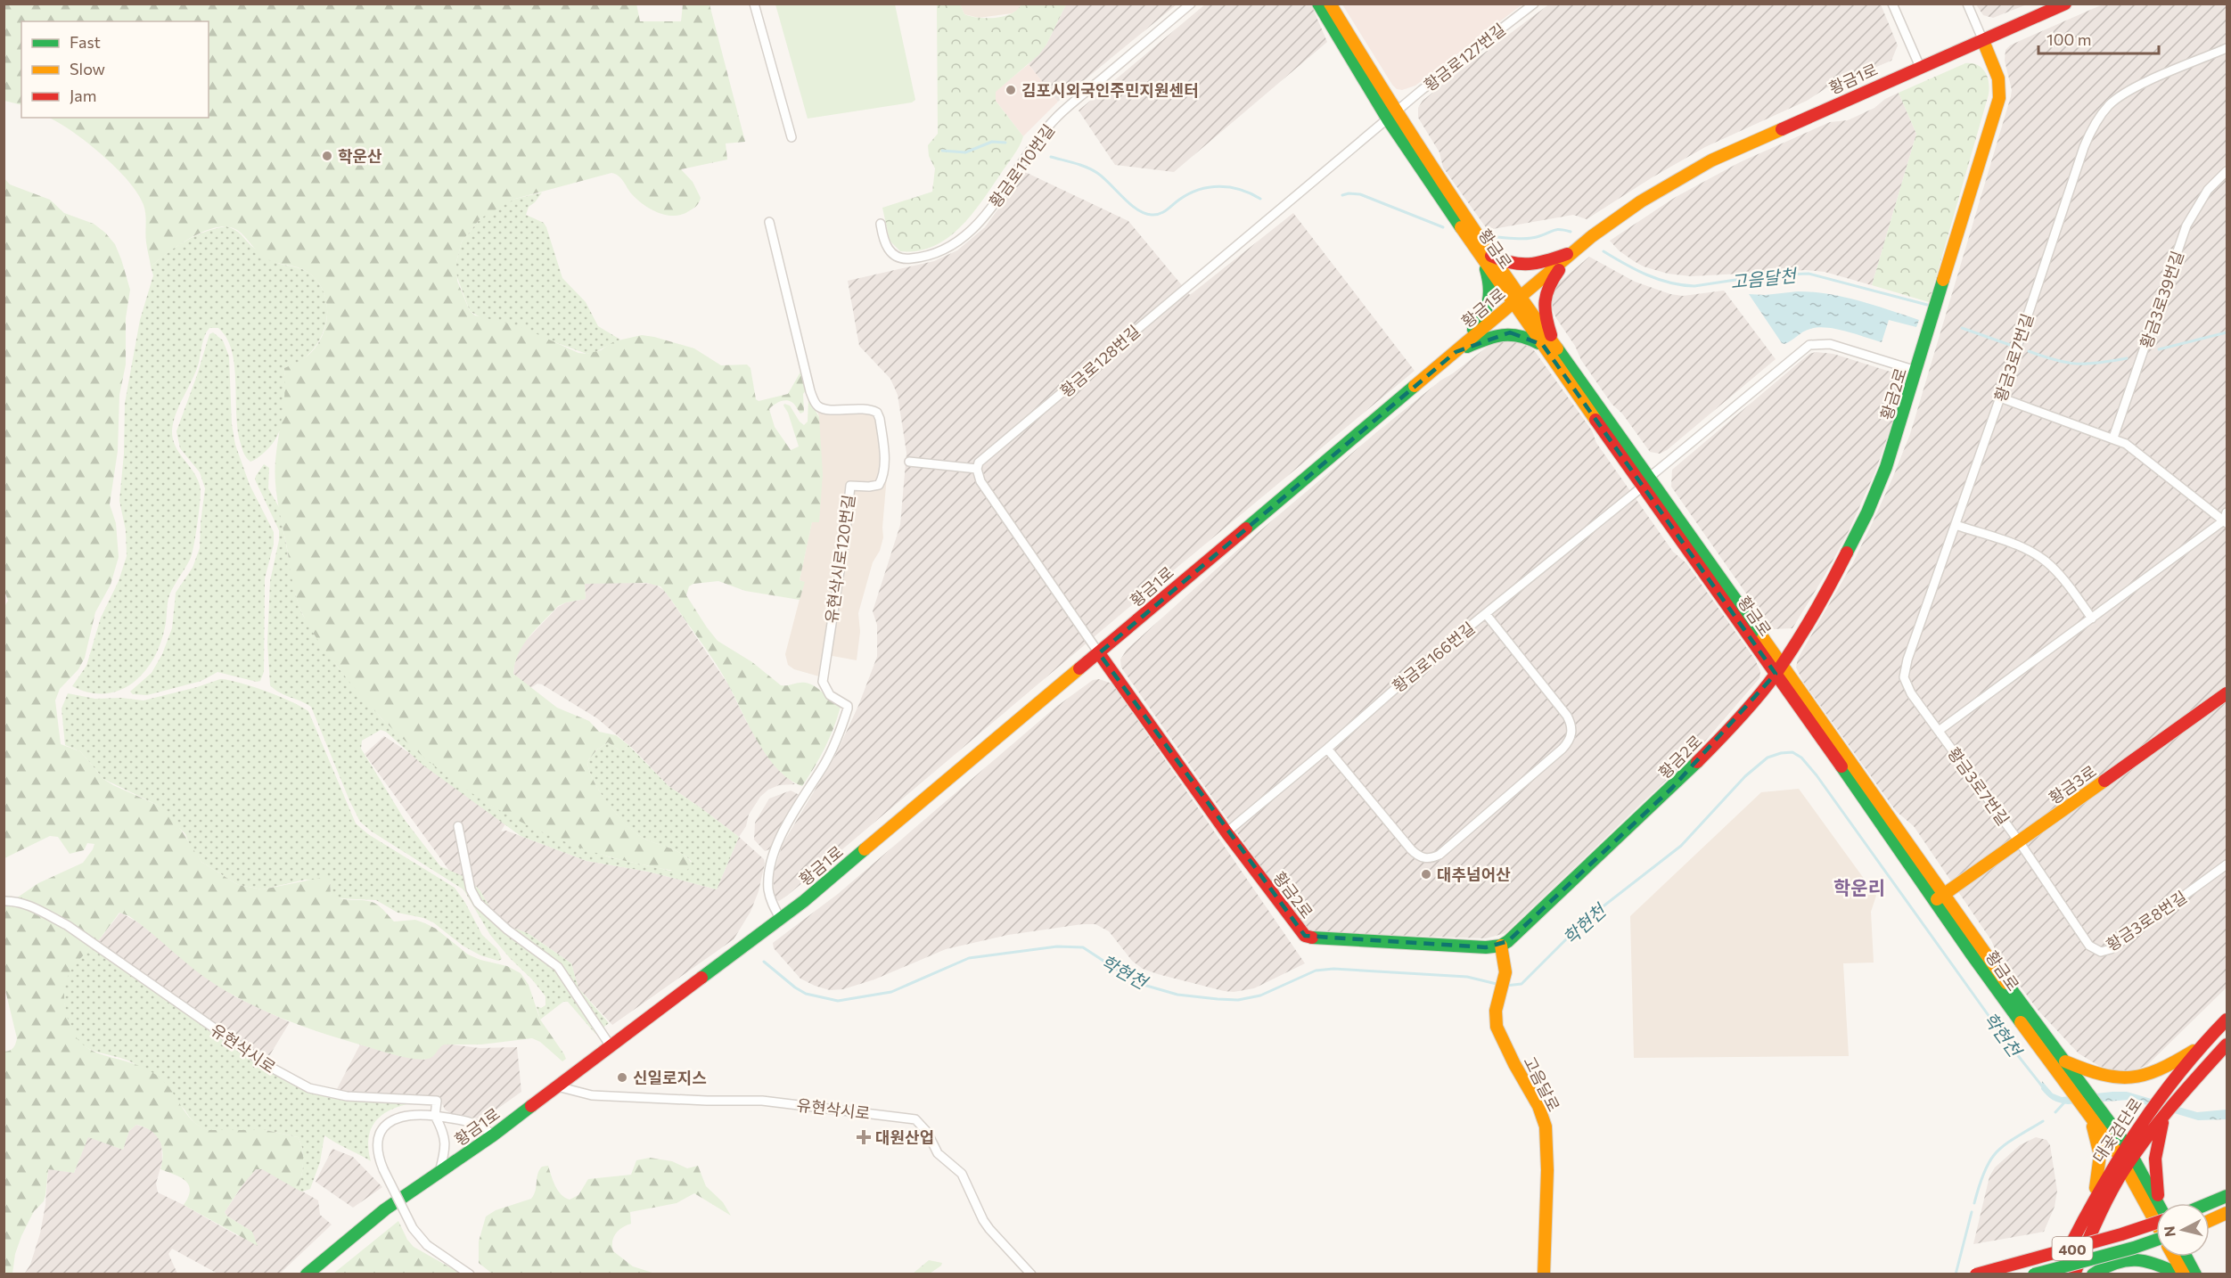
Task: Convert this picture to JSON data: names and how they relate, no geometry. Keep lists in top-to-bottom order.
{
  "streets": {
    "main road": [
      "황금1로",
      "황금로",
      "황금2로",
      "황금3로",
      "고음달로",
      "대곶검단로",
      "400"
    ],
    "street": [
      "황금로127번길",
      "황금로110번길",
      "황금3로39번길",
      "황금3로7번길",
      "황금로128번길",
      "유현삭시로120번길",
      "황금로166번길",
      "황금3로8번길",
      "유현삭시로"
    ]
  },
  "crossings": [
    ["황금로127번길", "황금로"],
    ["황금로127번길", "황금로128번길"],
    ["황금1로", "황금로"],
    ["황금1로", "황금2로"],
    ["황금1로", "유현삭시로120번길"],
    ["황금1로", "유현삭시로"],
    ["황금로", "황금로128번길"],
    ["황금로", "황금2로"],
    ["황금로", "황금로166번길"],
    ["황금로", "황금3로"],
    ["황금로", "대곶검단로"],
    ["황금3로7번길", "황금3로"],
    ["황금3로7번길", "황금3로8번길"],
    ["황금2로", "황금로166번길"],
    ["황금2로", "고음달로"],
    ["황금3로", "황금3로8번길"]
  ],
  "districts": ["학운리"],
  "water": ["고음달천", "학현천"],
  "places": {
    "other": [
      "김포시외국인주민지원센터",
      "학운산",
      "대추넘어산",
      "신일로지스"
    ],
    "health": ["대원산업"]
  },
  "legend": ["Fast", "Slow", "Jam"],
  "scale_bar": "100 m",
  "north": "left"
}
